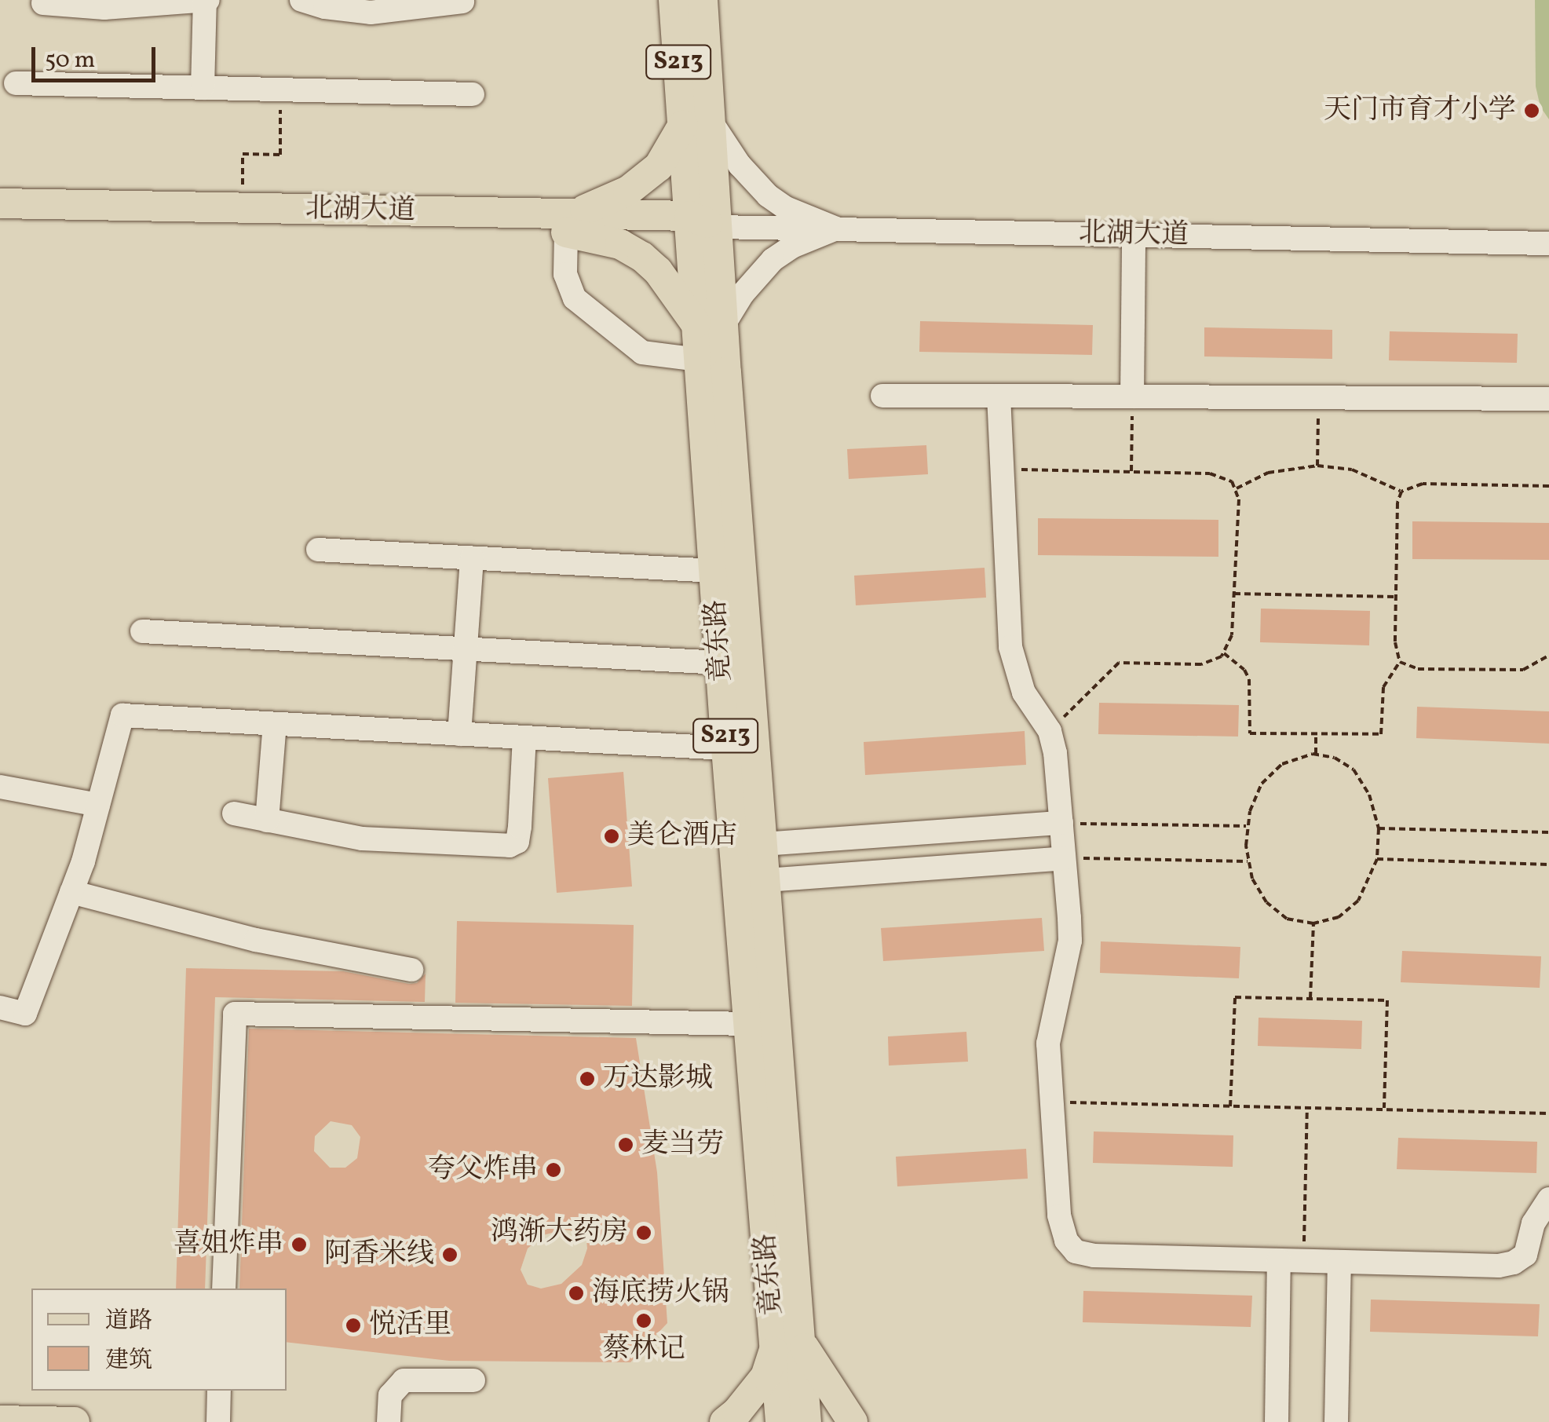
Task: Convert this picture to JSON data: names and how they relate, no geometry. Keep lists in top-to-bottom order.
{
  "streets": {
    "main road": ["S213", "北湖大道", "竟东路"]
  },
  "crossings": [
    ["北湖大道", "竟东路"]
  ],
  "places": [
    "天门市育才小学",
    "美仑酒店",
    "万达影城",
    "麦当劳",
    "夸父炸串",
    "鸿渐大药房",
    "喜姐炸串",
    "阿香米线",
    "海底捞火锅",
    "蔡林记",
    "悦活里"
  ],
  "legend": ["道路", "建筑"],
  "scale_bar": "50 m"
}
